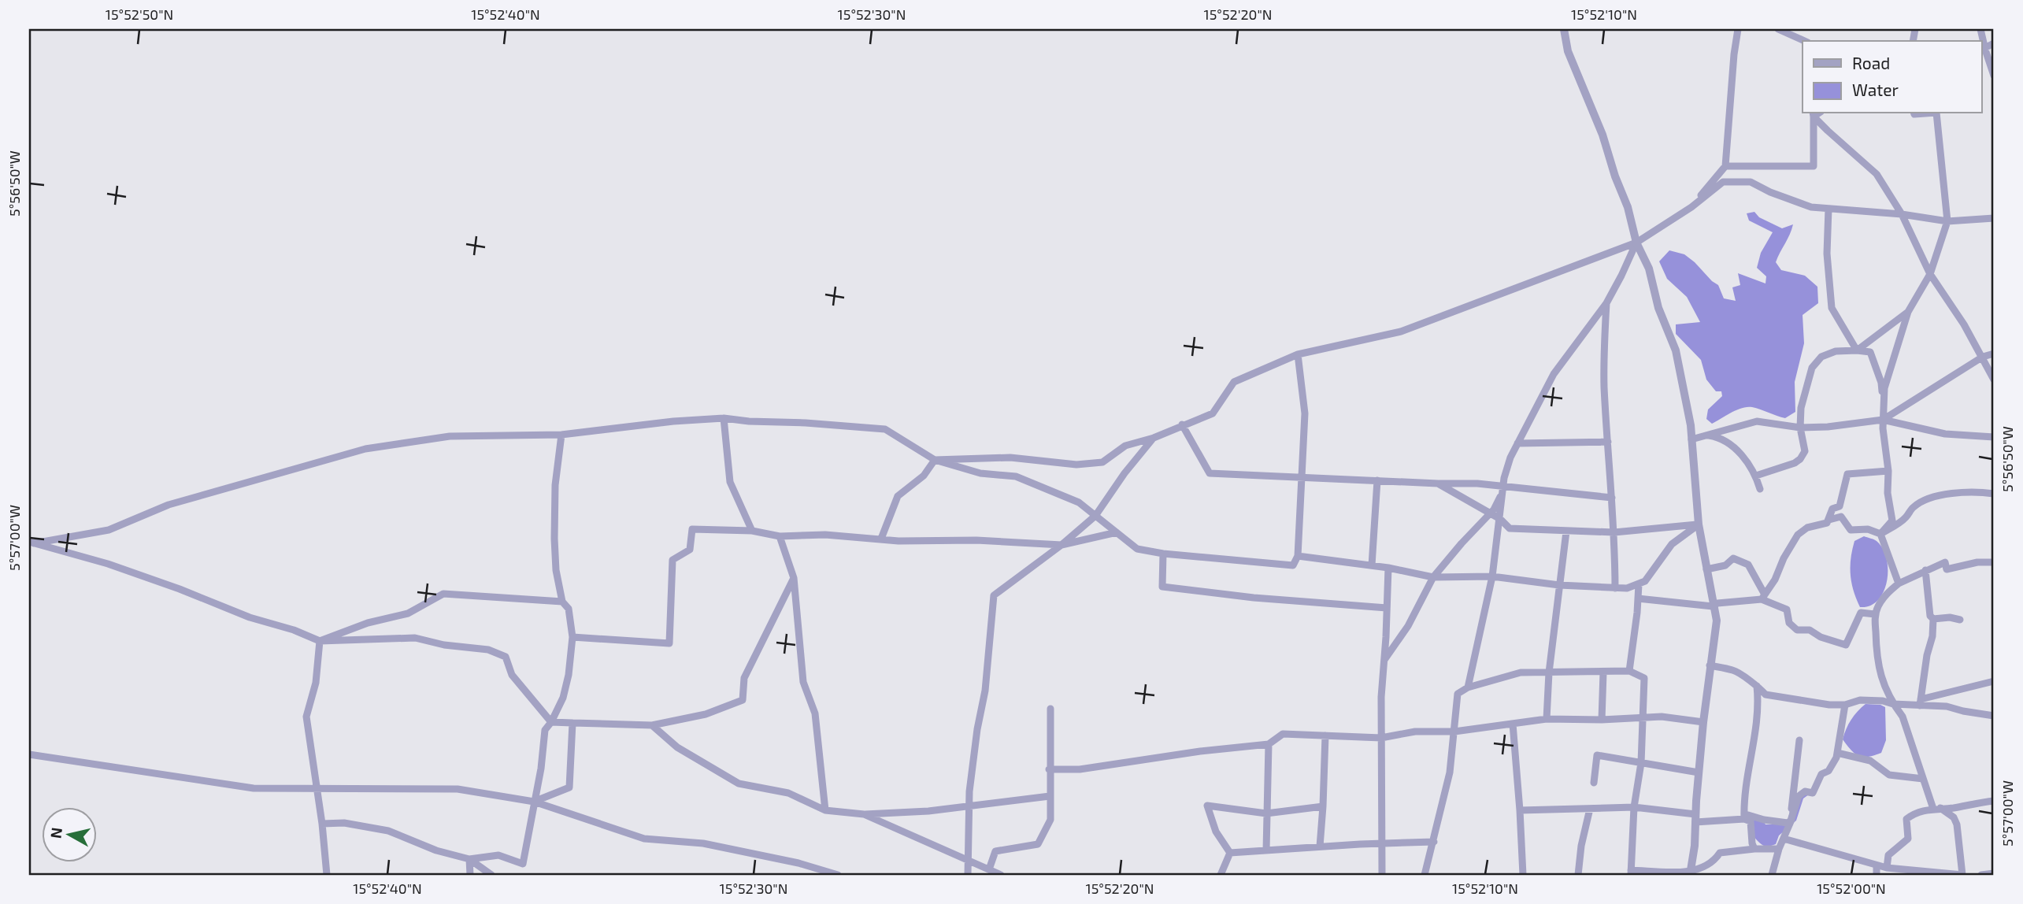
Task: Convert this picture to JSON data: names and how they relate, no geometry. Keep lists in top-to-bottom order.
{
  "legend": ["Road", "Water"],
  "north": "left",
  "coordinates": [
    "15°52'50\"N",
    "15°52'40\"N",
    "15°52'30\"N",
    "15°52'20\"N",
    "15°52'10\"N",
    "5°56'50\"W",
    "5°57'00\"W",
    "15°52'00\"N"
  ]
}
